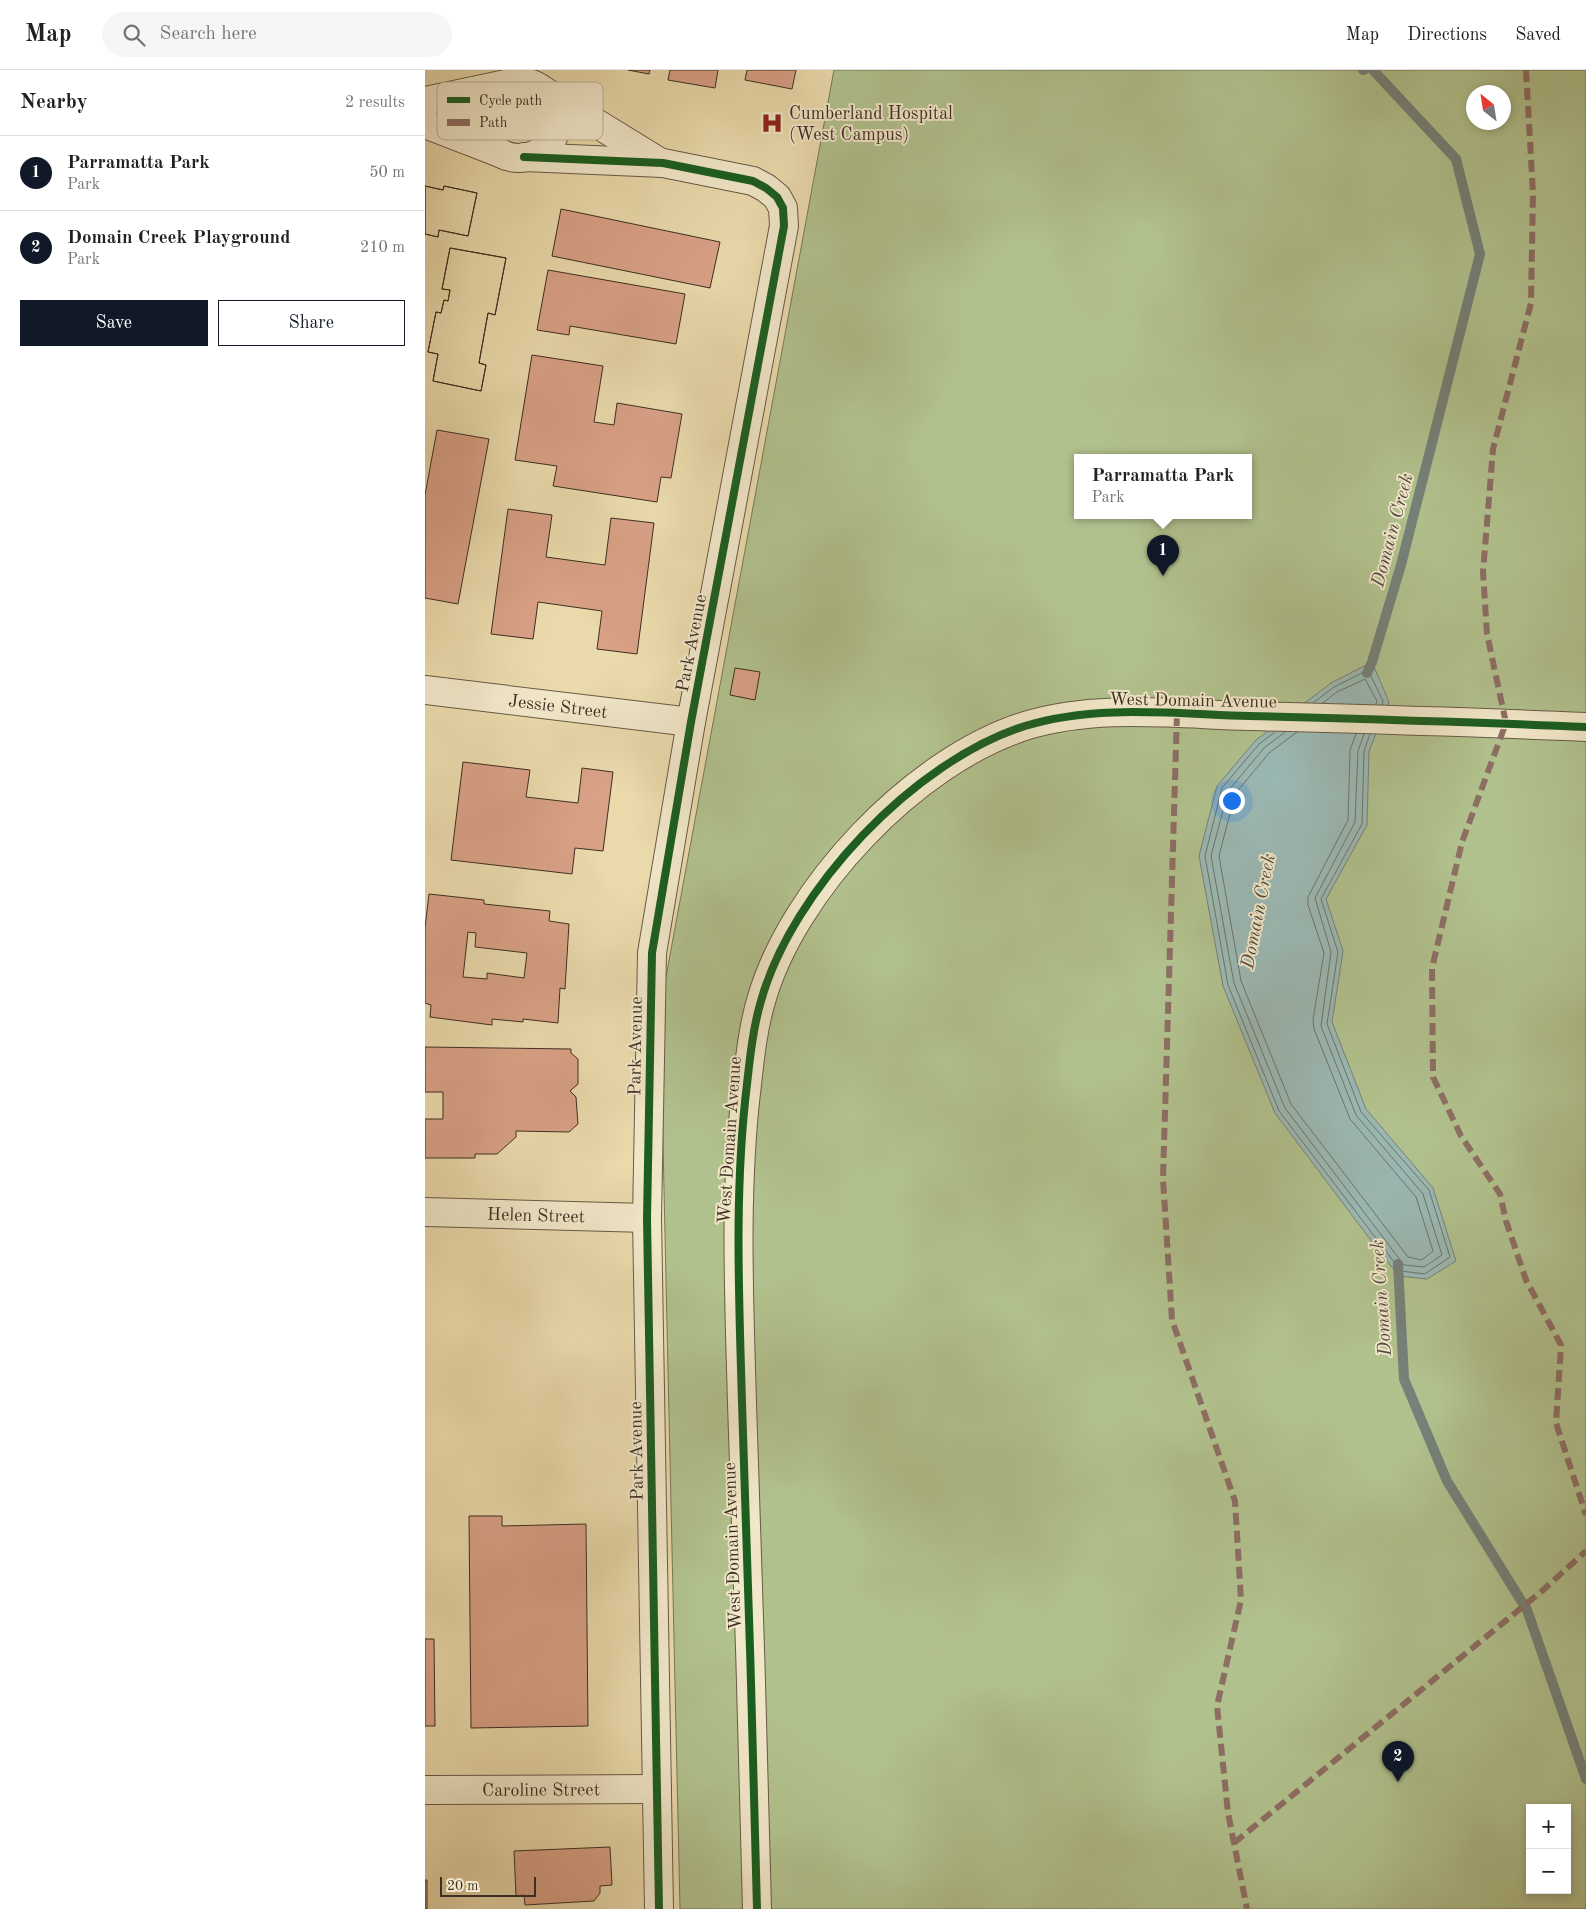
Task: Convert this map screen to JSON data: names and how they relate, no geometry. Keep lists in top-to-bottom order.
{
  "streets": {
    "street": [
      "Park Avenue",
      "West Domain Avenue",
      "Jessie Street",
      "Helen Street",
      "Caroline Street"
    ]
  },
  "crossings": [
    ["Park Avenue", "Jessie Street"],
    ["Park Avenue", "Helen Street"],
    ["Park Avenue", "Caroline Street"]
  ],
  "water": ["Domain Creek"],
  "places": {
    "hospital": ["Cumberland Hospital (West Campus)"]
  },
  "legend": ["Cycle path", "Path"],
  "scale_bar": "20 m",
  "north": "top left",
  "page": {
    "header": "Map",
    "search": "Search here",
    "nav": ["Map", "Directions", "Saved"],
    "heading": ["Nearby", "2 results"],
    "list": [
      {
        "mark": "1",
        "name": "Parramatta Park",
        "note": "Park",
        "value": "50 m"
      },
      {
        "mark": "2",
        "name": "Domain Creek Playground",
        "note": "Park",
        "value": "210 m"
      }
    ],
    "buttons": ["Save", "Share"],
    "popup": ["Parramatta Park", "Park"],
    "pins": ["1", "2"],
    "map_buttons": ["+", "−"],
    "scale": "20 m"
  }
}
